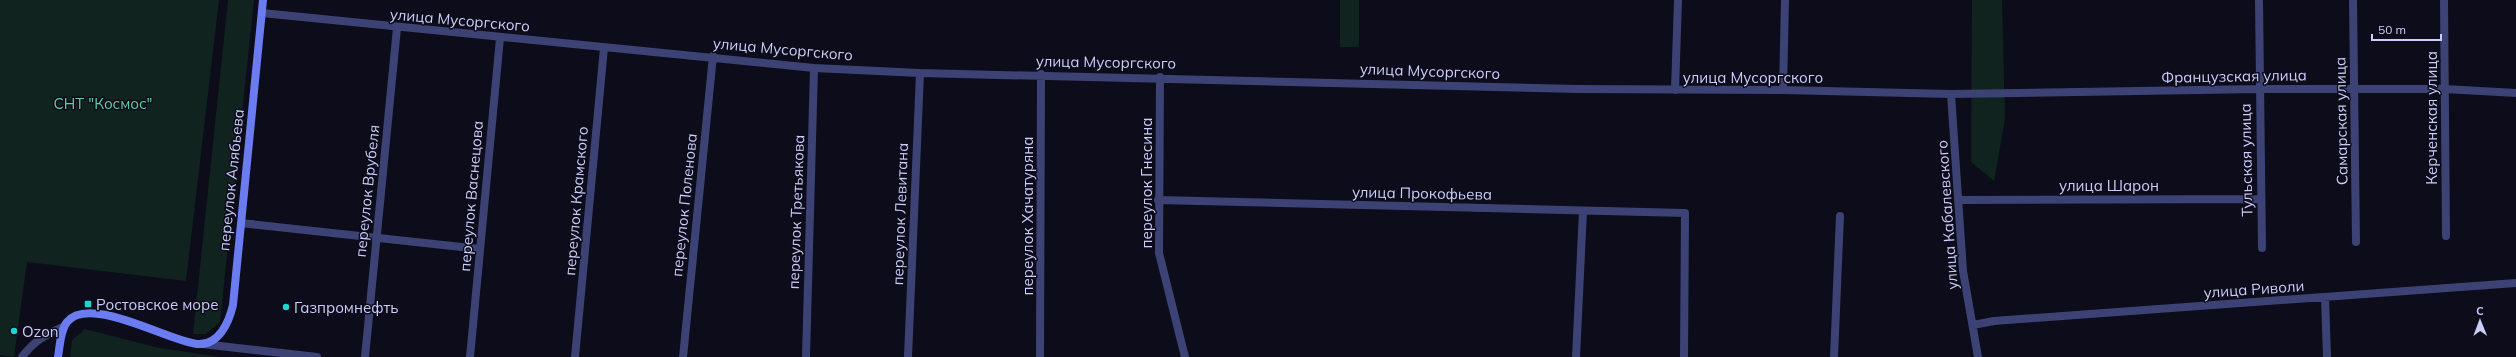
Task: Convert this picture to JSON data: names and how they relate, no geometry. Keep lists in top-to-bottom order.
{
  "streets": {
    "main road": ["переулок Алябьева"],
    "street": [
      "улица Мусоргского",
      "Французская улица",
      "Керченская улица",
      "Самарская улица",
      "Тульская улица",
      "переулок Гнесина",
      "улица Шарон",
      "переулок Врубеля",
      "улица Прокофьева",
      "переулок Васнецова",
      "переулок Крамского",
      "переулок Поленова",
      "переулок Третьякова",
      "переулок Левитана",
      "улица Кабалевского",
      "переулок Хачатуряна",
      "улица Риволи"
    ]
  },
  "crossings": [
    ["улица Мусоргского", "Французская улица"],
    ["улица Мусоргского", "переулок Алябьева"],
    ["улица Мусоргского", "переулок Гнесина"],
    ["улица Мусоргского", "переулок Врубеля"],
    ["улица Мусоргского", "переулок Васнецова"],
    ["улица Мусоргского", "переулок Крамского"],
    ["улица Мусоргского", "переулок Поленова"],
    ["улица Мусоргского", "переулок Третьякова"],
    ["улица Мусоргского", "переулок Левитана"],
    ["улица Мусоргского", "улица Кабалевского"],
    ["улица Мусоргского", "переулок Хачатуряна"],
    ["Французская улица", "Керченская улица"],
    ["Французская улица", "Самарская улица"],
    ["Французская улица", "Тульская улица"],
    ["Французская улица", "улица Кабалевского"],
    ["Тульская улица", "улица Шарон"],
    ["переулок Гнесина", "улица Прокофьева"],
    ["улица Шарон", "улица Кабалевского"],
    ["улица Кабалевского", "улица Риволи"]
  ],
  "parks": ["СНТ \"Космос\""],
  "places": {
    "transit": ["Ростовское море"],
    "other": ["Газпромнефть", "Ozon"]
  },
  "scale_bar": "50 m",
  "north": "top"
}
